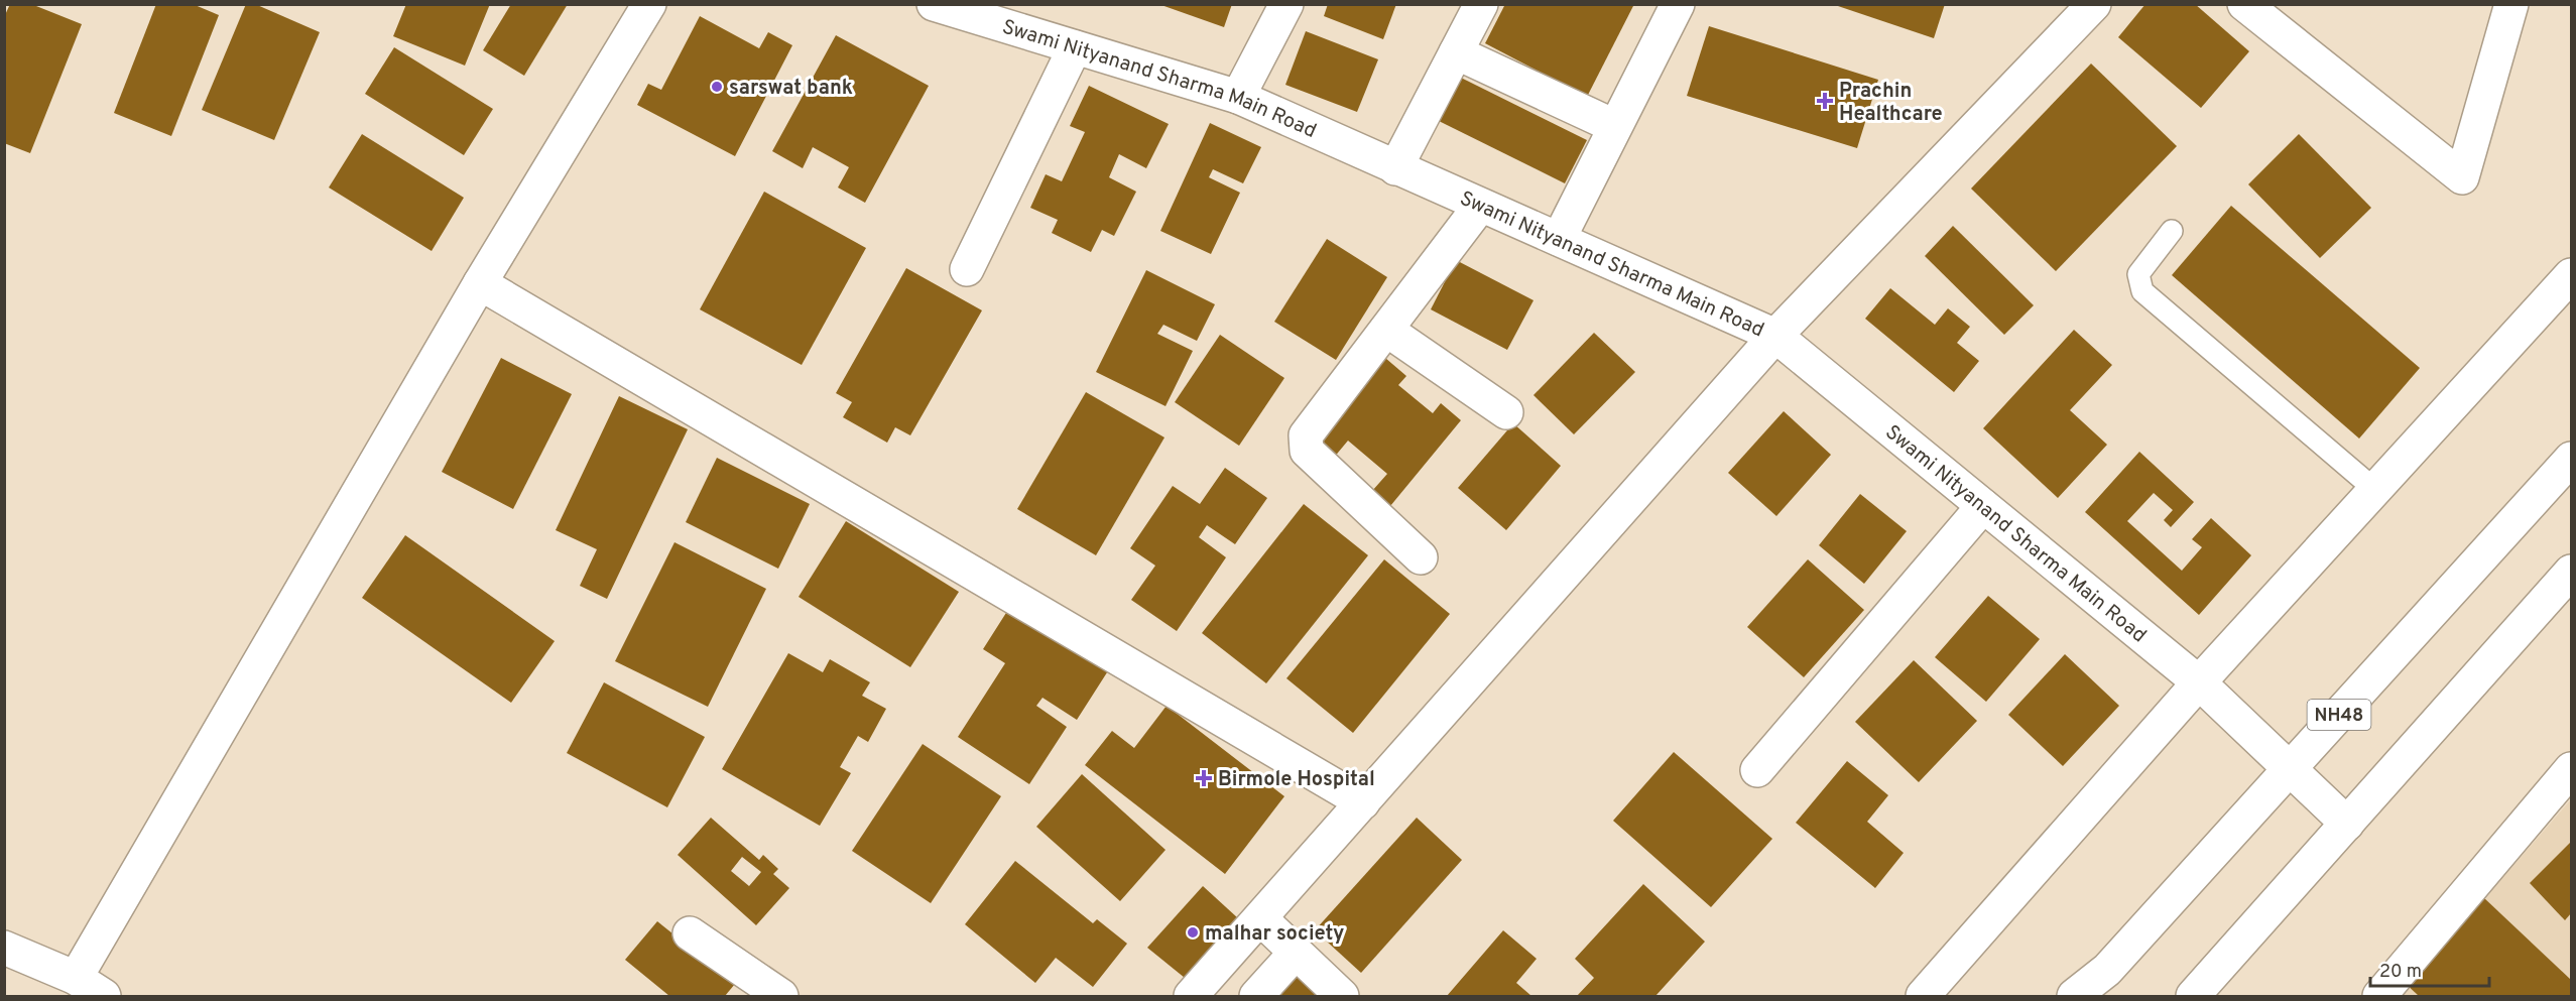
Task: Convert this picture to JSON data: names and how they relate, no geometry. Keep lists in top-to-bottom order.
{
  "streets": {
    "main road": ["Swami Nityanand Sharma Main Road", "NH48"]
  },
  "crossings": [
    ["Swami Nityanand Sharma Main Road", "NH48"]
  ],
  "places": {
    "other": ["sarswat bank", "malhar society"],
    "health": ["Prachin Healthcare", "Birmole Hospital"]
  },
  "scale_bar": "20 m"
}
